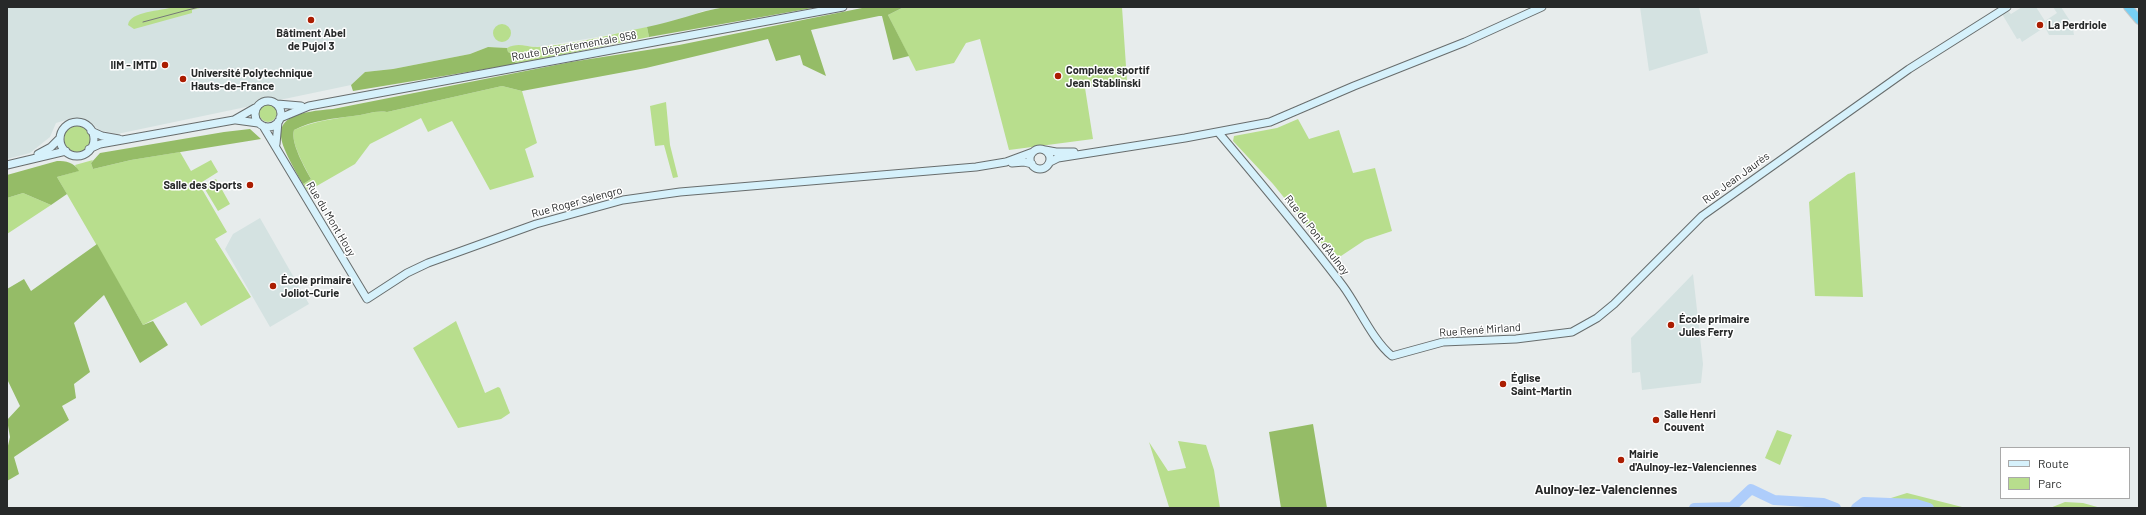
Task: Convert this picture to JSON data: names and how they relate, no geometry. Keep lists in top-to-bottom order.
{
  "streets": {
    "street": [
      "Route Départementale 958",
      "Rue Jean Jaurès",
      "Rue Roger Salengro",
      "Rue du Mont Houy",
      "Rue du Pont d'Aulnoy",
      "Rue René Mirland"
    ]
  },
  "crossings": [
    ["Route Départementale 958", "Rue du Mont Houy"],
    ["Rue Jean Jaurès", "Rue René Mirland"],
    ["Rue Roger Salengro", "Rue du Mont Houy"],
    ["Rue du Pont d'Aulnoy", "Rue René Mirland"]
  ],
  "districts": ["Aulnoy-lez-Valenciennes"],
  "places": [
    "Bâtiment Abel de Pujol 3",
    "La Perdriole",
    "IIM - IMTD",
    "Complexe sportif Jean Stablinski",
    "Université Polytechnique Hauts-de-France",
    "Salle des Sports",
    "École primaire Joliot-Curie",
    "École primaire Jules Ferry",
    "Église Saint-Martin",
    "Salle Henri Couvent",
    "Mairie d'Aulnoy-lez-Valenciennes"
  ],
  "legend": ["Route", "Parc"]
}
